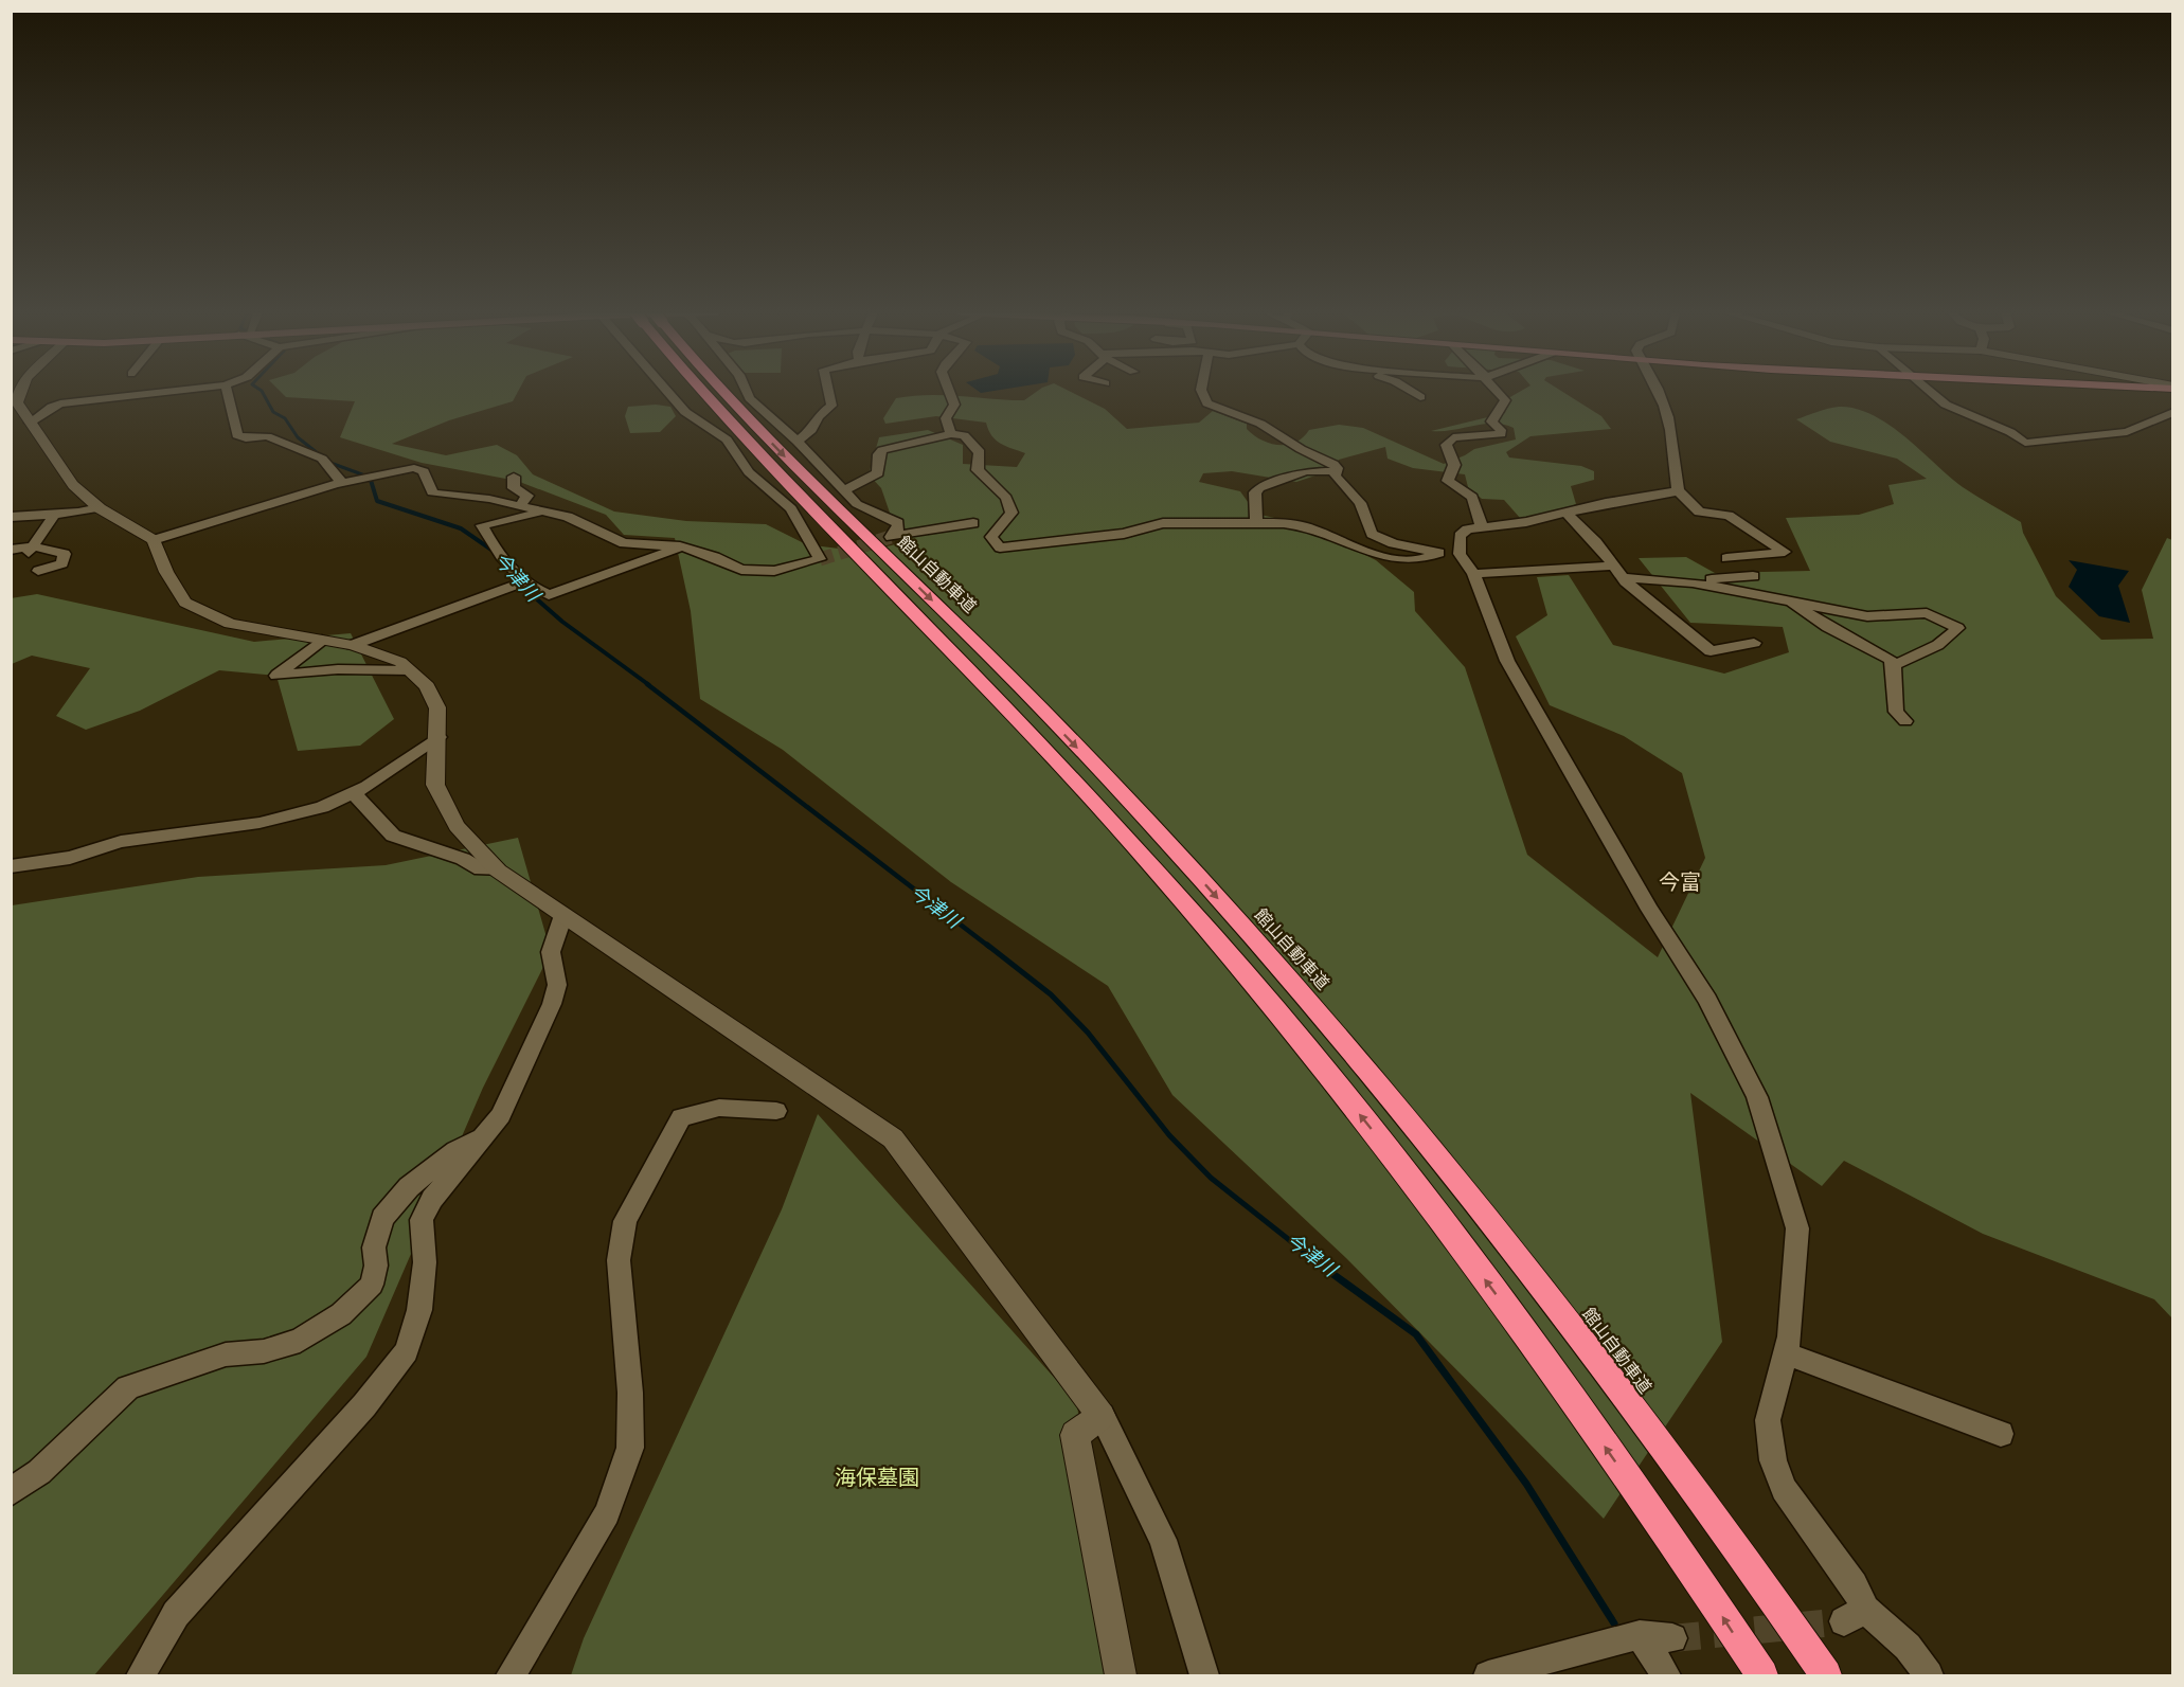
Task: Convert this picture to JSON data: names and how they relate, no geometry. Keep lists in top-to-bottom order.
{
  "streets": {
    "highway": ["館山自動車道"]
  },
  "districts": ["今富"],
  "water": ["今津川"],
  "parks": ["海保墓園"]
}
